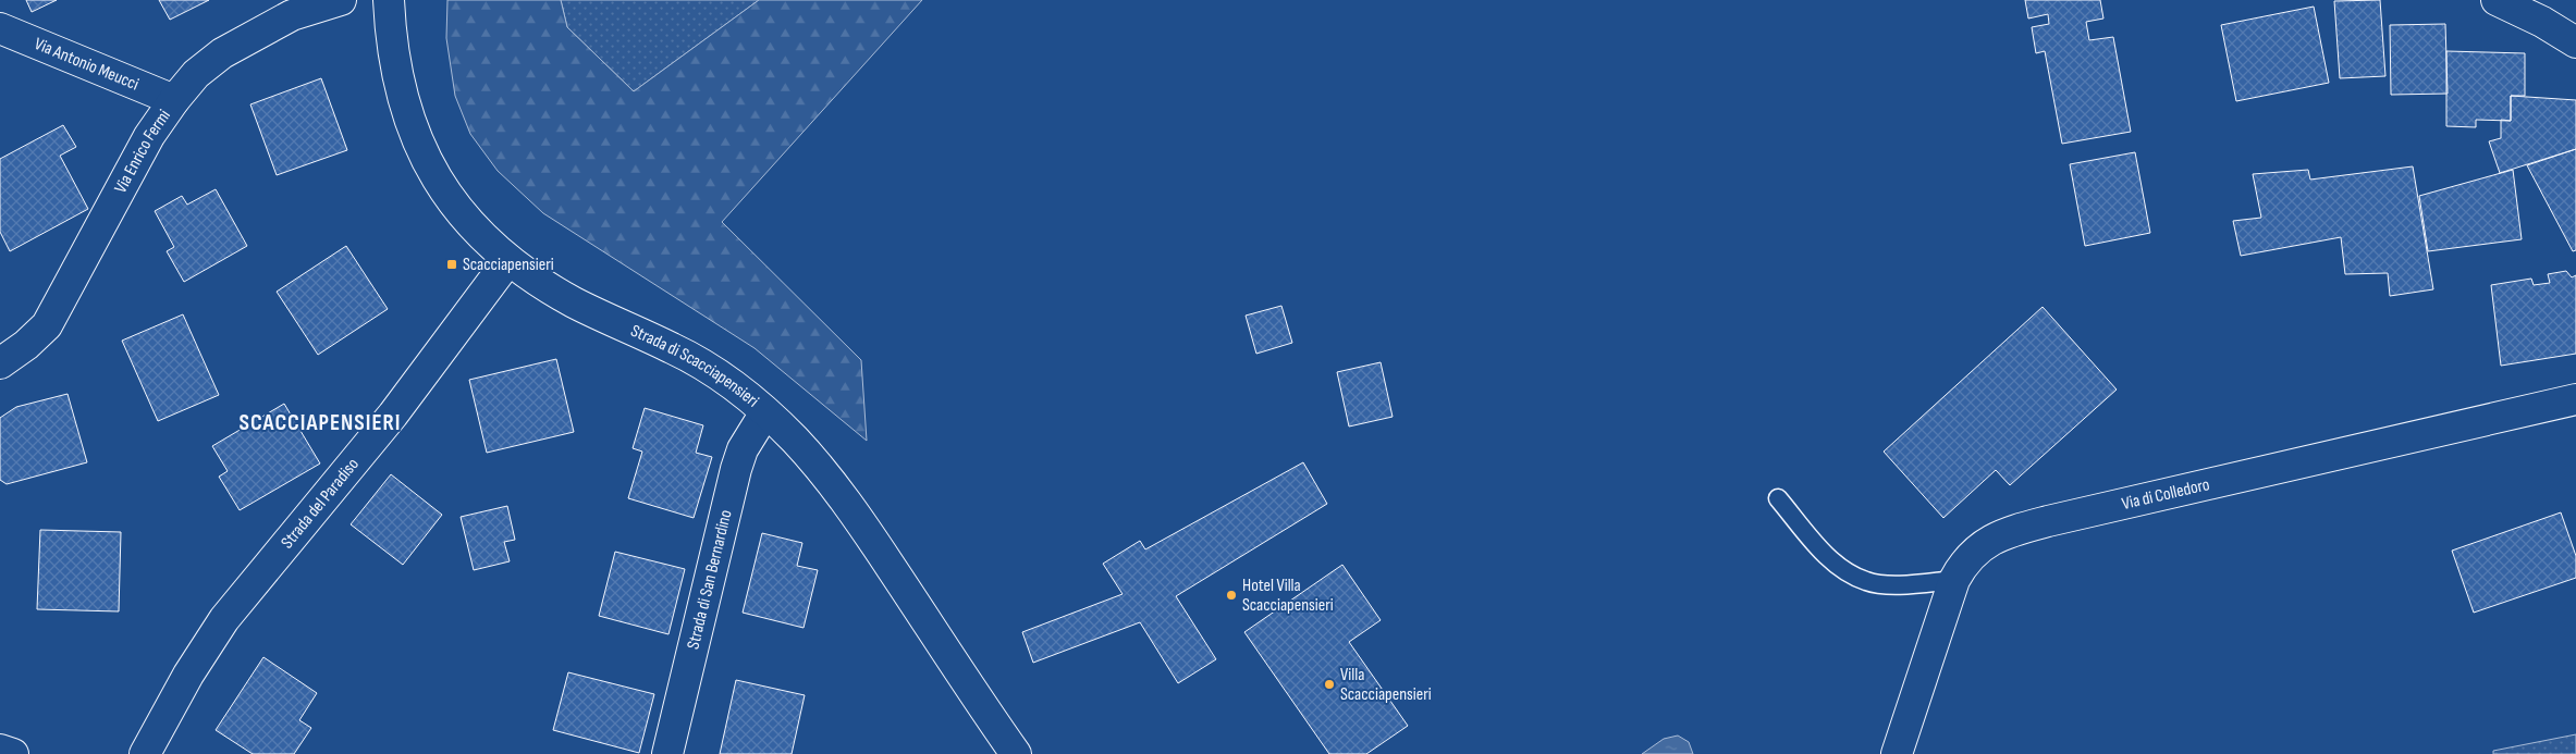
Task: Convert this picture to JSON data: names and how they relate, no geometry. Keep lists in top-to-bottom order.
{
  "streets": {
    "street": [
      "Via Antonio Meucci",
      "Via Enrico Fermi",
      "Strada di Scacciapensieri",
      "Via di Colledoro",
      "Strada del Paradiso",
      "Strada di San Bernardino"
    ]
  },
  "crossings": [
    ["Via Antonio Meucci", "Via Enrico Fermi"],
    ["Strada di Scacciapensieri", "Strada del Paradiso"],
    ["Strada di Scacciapensieri", "Strada di San Bernardino"]
  ],
  "districts": ["SCACCIAPENSIERI"],
  "places": {
    "transit": ["Scacciapensieri"],
    "other": ["Hotel Villa Scacciapensieri", "Villa Scacciapensieri"]
  }
}
